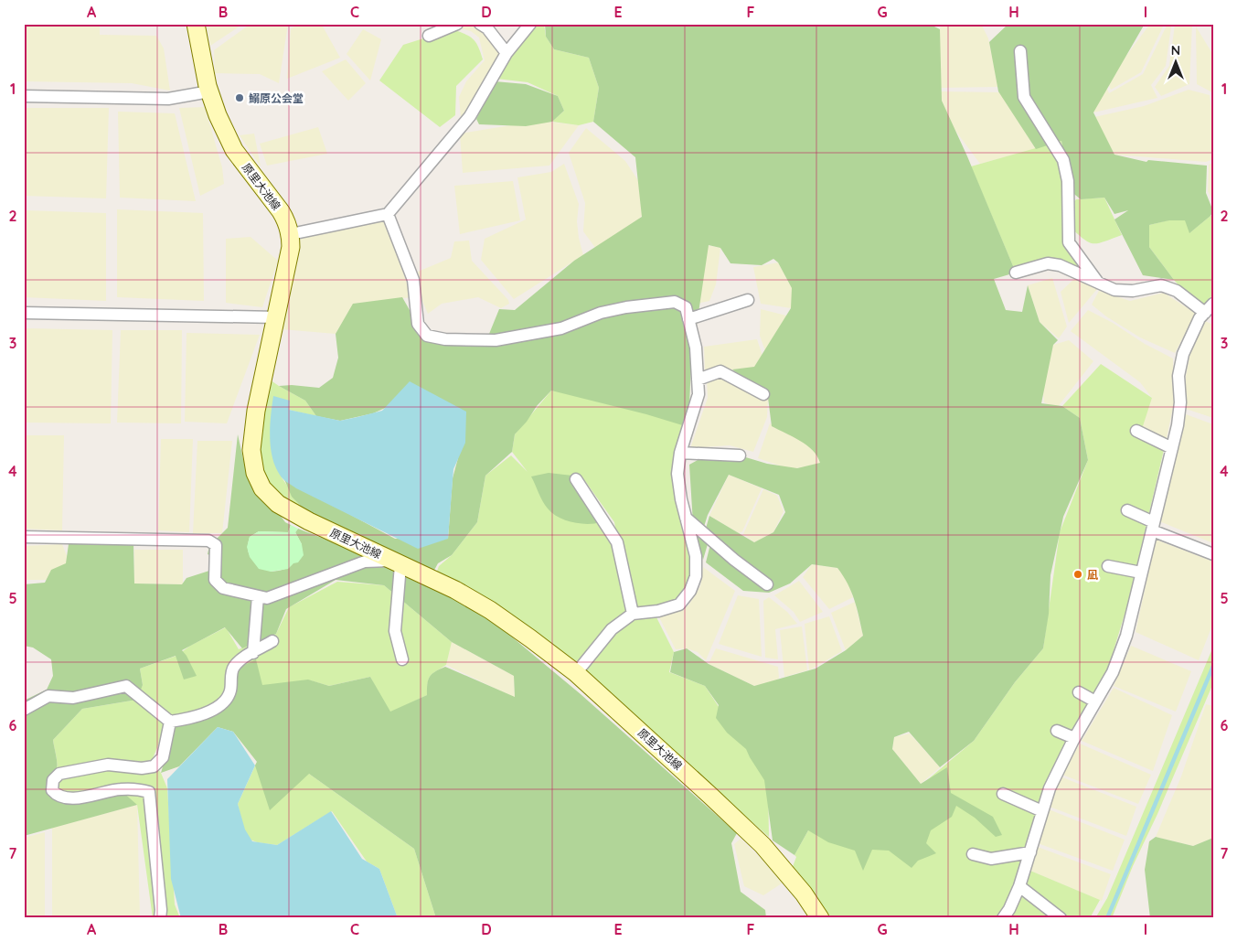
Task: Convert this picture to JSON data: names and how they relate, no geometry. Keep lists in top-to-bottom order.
{
  "streets": {
    "main road": ["原里大池線"]
  },
  "places": ["鰯原公会堂", "凪"],
  "north": "top",
  "grid": {
    "columns": [
      "A",
      "B",
      "C",
      "D",
      "E",
      "F",
      "G",
      "H",
      "I"
    ],
    "rows": [
      "1",
      "2",
      "3",
      "4",
      "5",
      "6",
      "7"
    ]
  }
}
